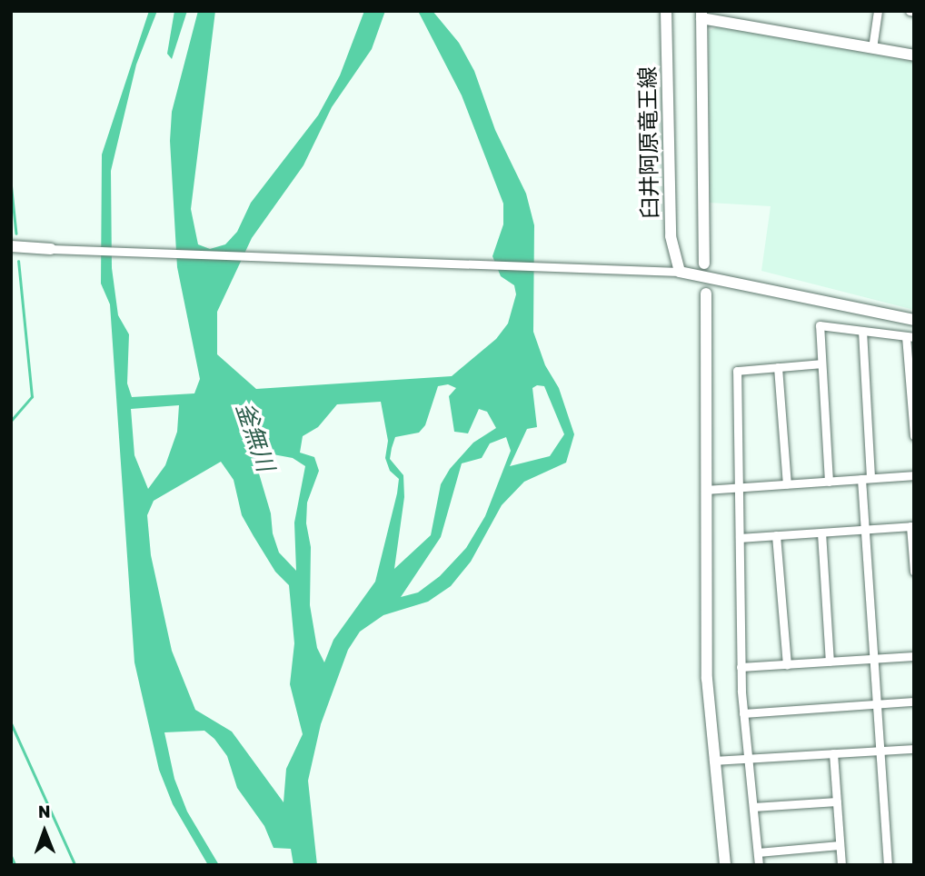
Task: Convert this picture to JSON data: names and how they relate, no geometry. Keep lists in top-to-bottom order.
{
  "streets": {
    "street": ["臼井阿原竜王線"]
  },
  "water": ["釜無川"],
  "north": "top"
}
